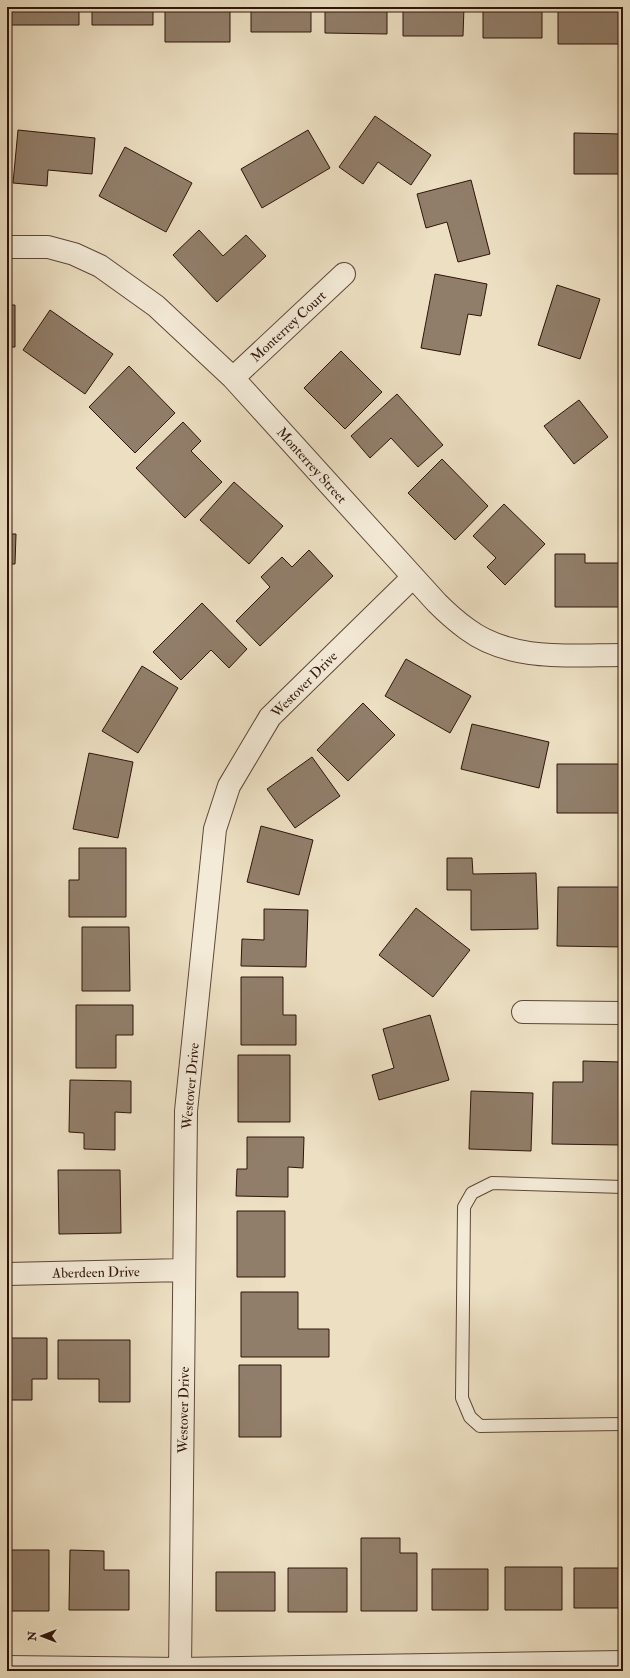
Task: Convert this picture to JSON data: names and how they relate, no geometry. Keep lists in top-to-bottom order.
{
  "streets": {
    "street": [
      "Monterrey Court",
      "Monterrey Street",
      "Westover Drive",
      "Aberdeen Drive"
    ]
  },
  "crossings": [
    ["Monterrey Court", "Monterrey Street"],
    ["Monterrey Street", "Westover Drive"],
    ["Westover Drive", "Aberdeen Drive"]
  ],
  "north": "left"
}
